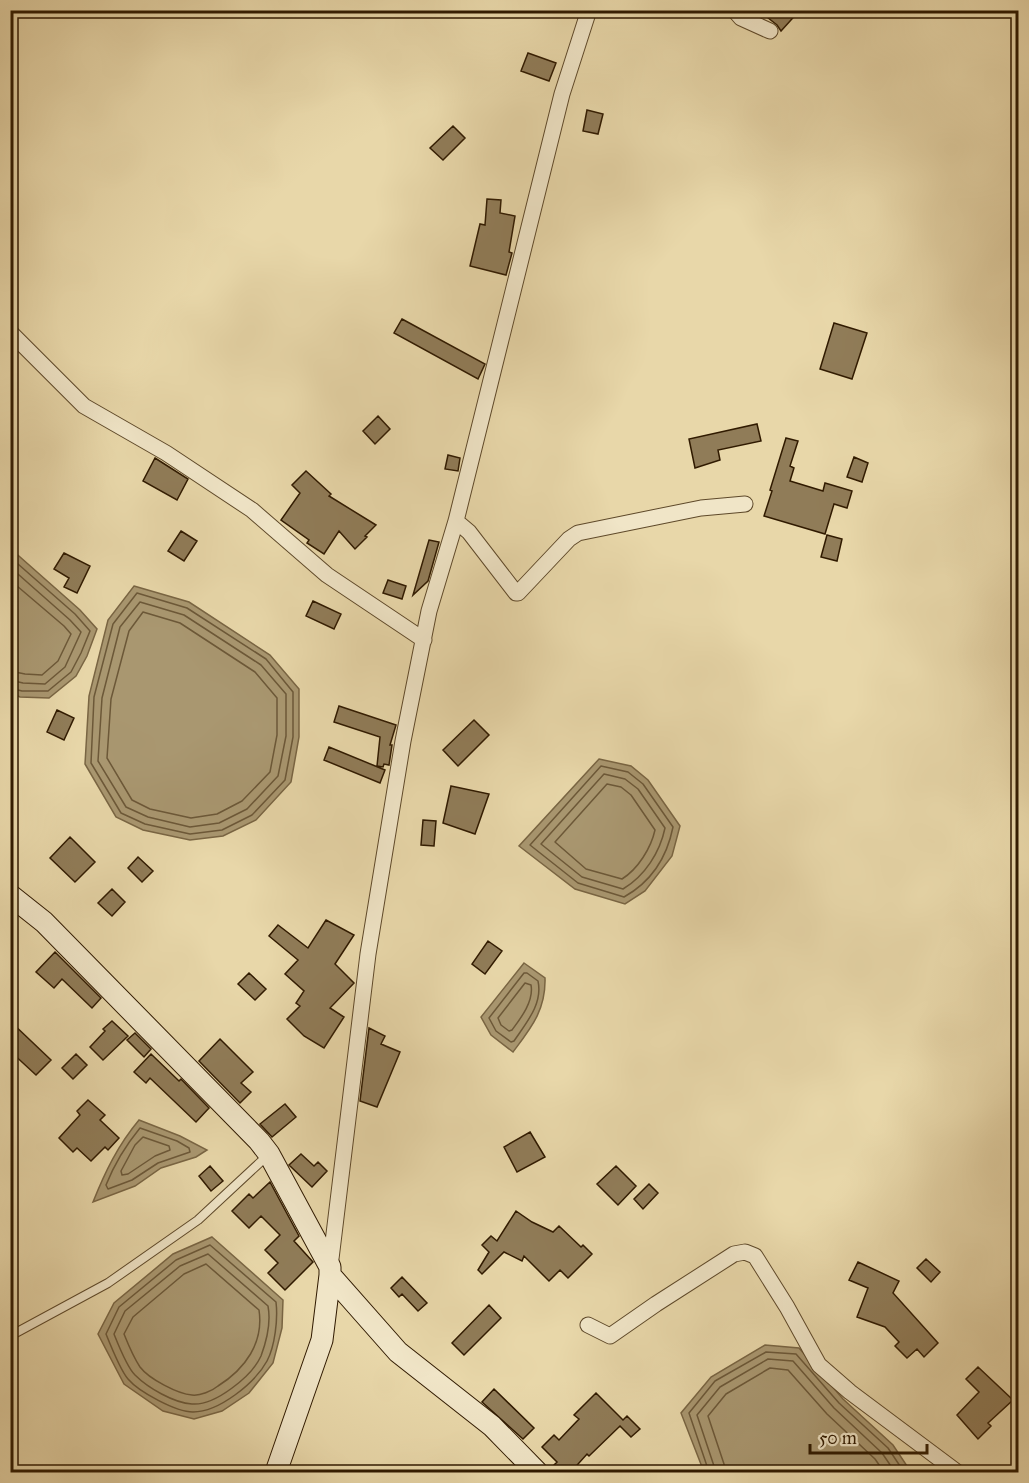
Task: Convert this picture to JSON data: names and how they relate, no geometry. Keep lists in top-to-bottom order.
{
  "scale_bar": "50 m"
}
